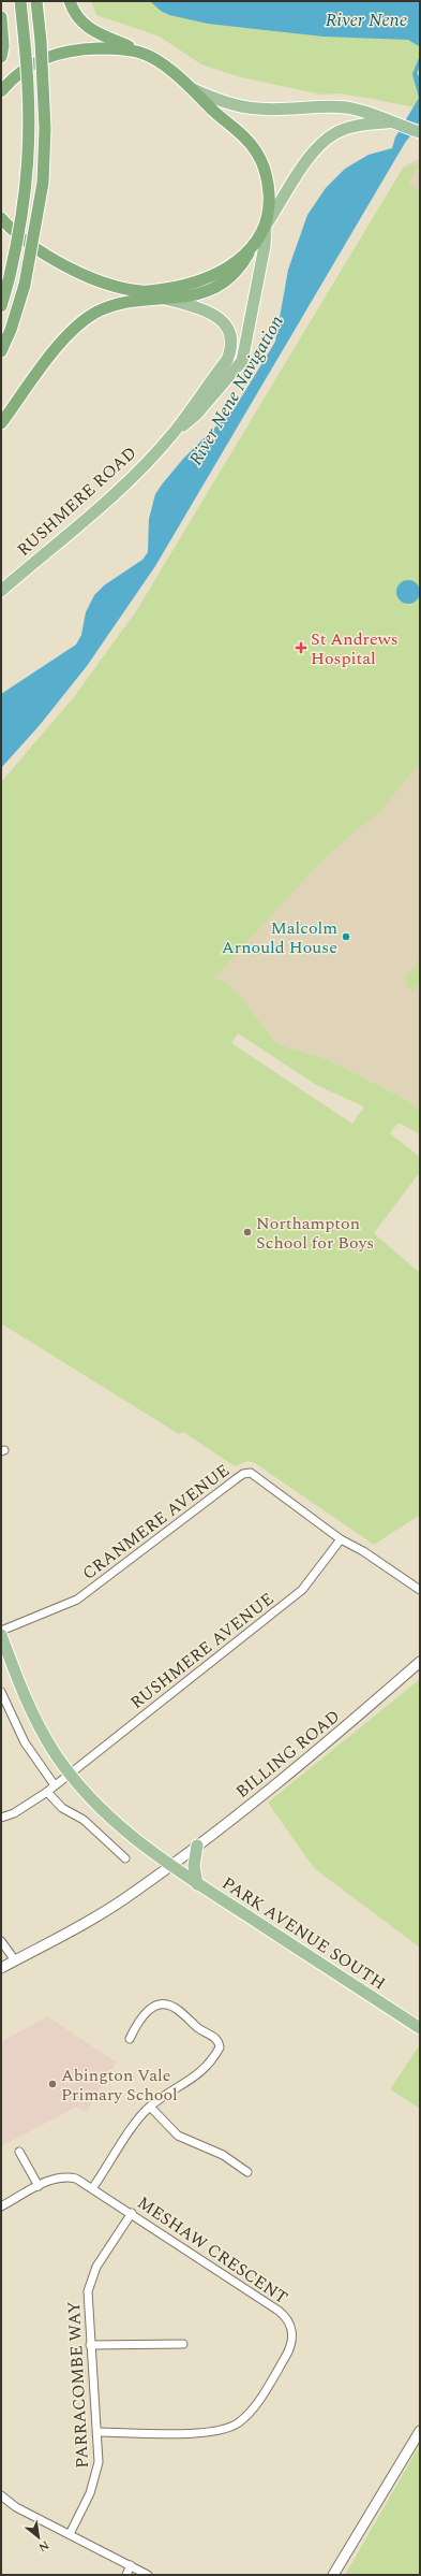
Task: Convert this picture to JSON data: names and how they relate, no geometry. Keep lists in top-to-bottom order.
{
  "streets": {
    "main road": ["RUSHMERE ROAD", "PARK AVENUE SOUTH"],
    "street": [
      "CRANMERE AVENUE",
      "RUSHMERE AVENUE",
      "BILLING ROAD",
      "MESHAW CRESCENT",
      "PARRACOMBE WAY"
    ]
  },
  "crossings": [
    ["CRANMERE AVENUE", "RUSHMERE AVENUE"],
    ["BILLING ROAD", "PARK AVENUE SOUTH"],
    ["MESHAW CRESCENT", "PARRACOMBE WAY"]
  ],
  "water": ["River Nene", "River Nene Navigation"],
  "places": {
    "health": ["St Andrews Hospital"],
    "other": ["Malcolm Arnould House", "Northampton School for Boys", "Abington Vale Primary School"]
  },
  "north": "bottom right"
}
